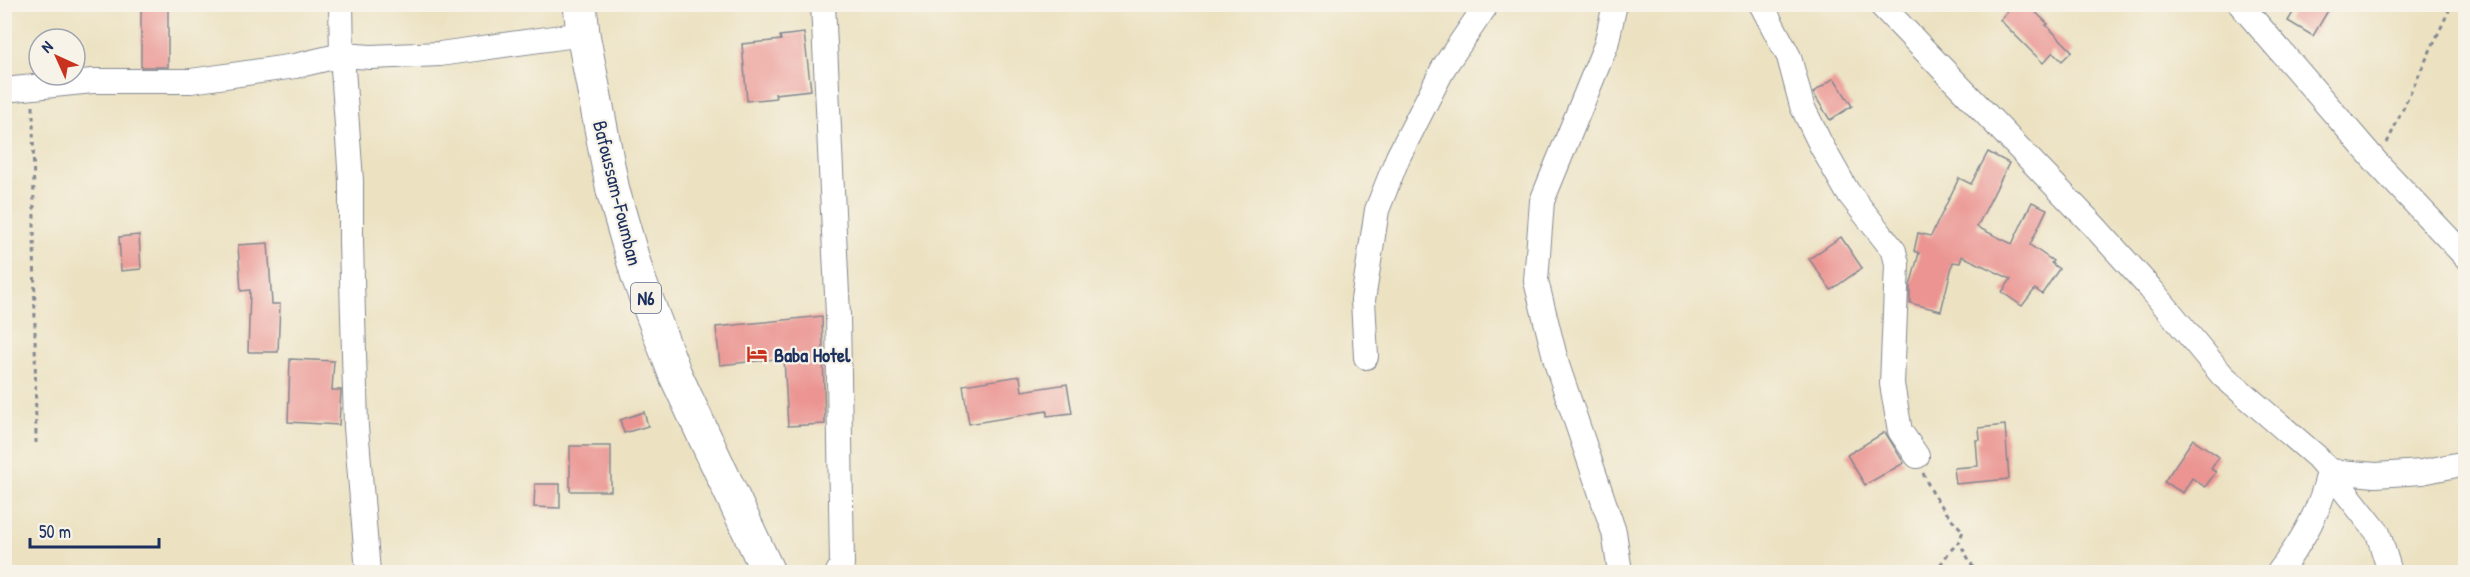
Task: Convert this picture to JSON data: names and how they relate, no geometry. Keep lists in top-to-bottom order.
{
  "streets": {
    "highway": ["Bafoussam-Foumban", "N6"]
  },
  "places": {
    "hotel": ["Baba Hotel"]
  },
  "scale_bar": "50 m",
  "north": "top left"
}
